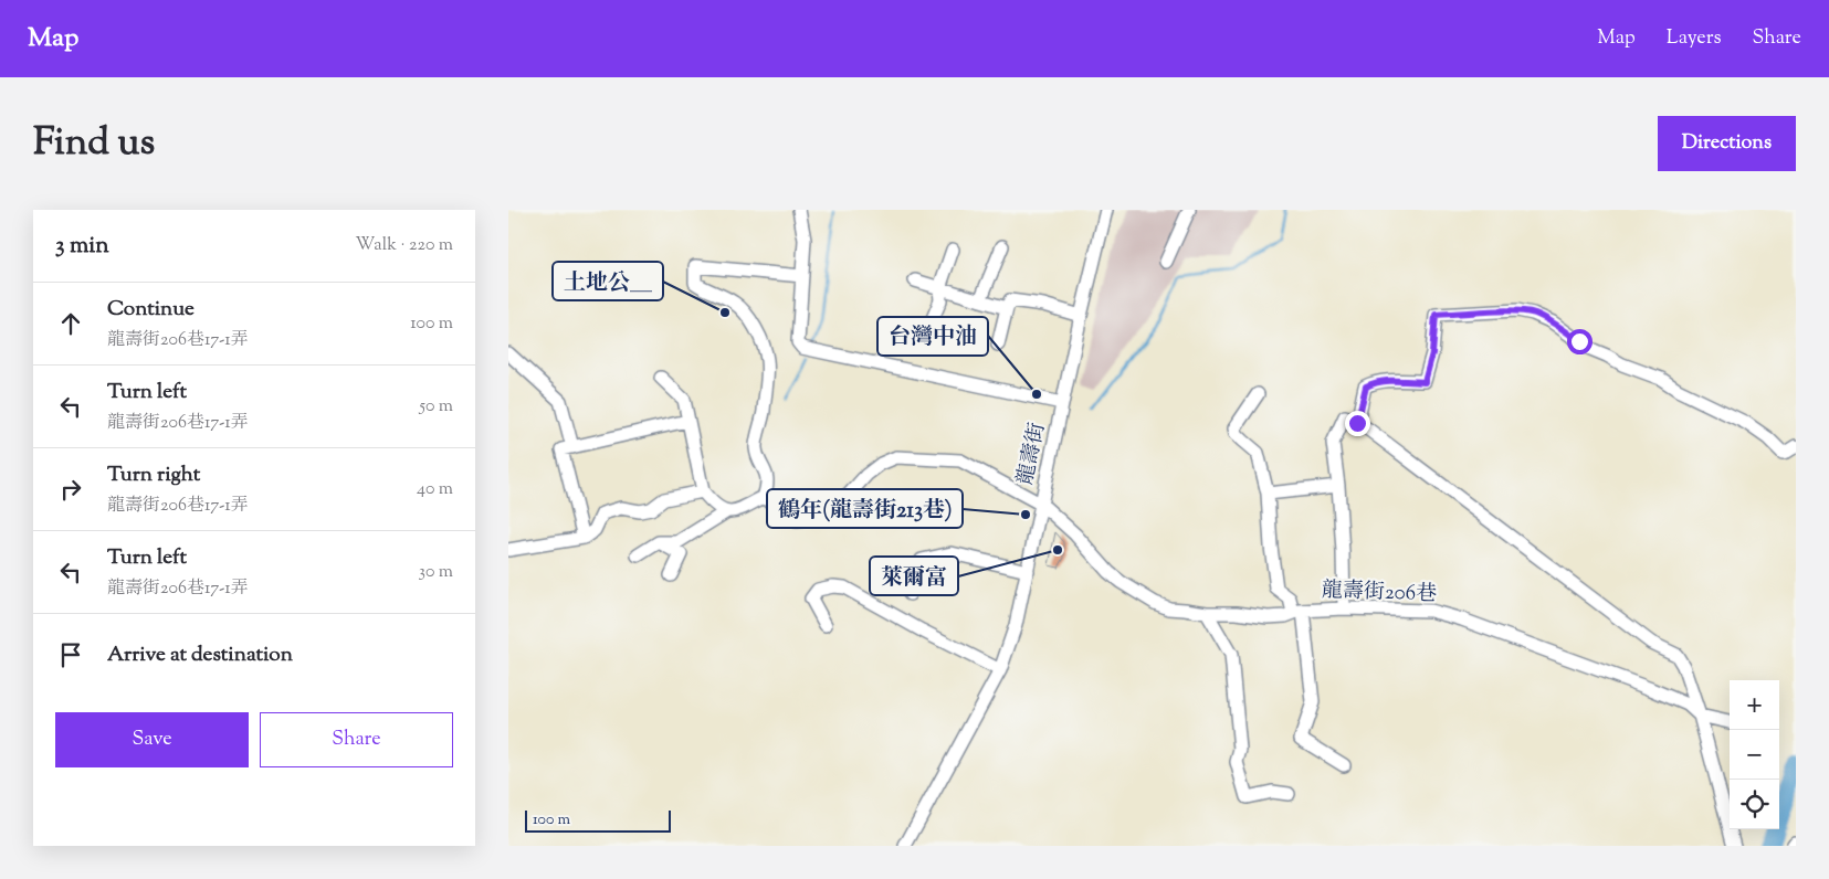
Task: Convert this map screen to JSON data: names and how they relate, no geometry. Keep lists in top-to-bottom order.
{
  "streets": {
    "street": ["龍壽街", "龍壽街206巷"]
  },
  "crossings": [
    ["龍壽街", "龍壽街206巷"]
  ],
  "places": [
    "土地公＿",
    "台灣中油",
    "鶴年(龍壽街213巷)",
    "萊爾富"
  ],
  "scale_bar": "100 m",
  "page": {
    "header": "Map",
    "nav": ["Map", "Layers", "Share"],
    "title": "Find us",
    "buttons": [
      "Directions",
      ["Save", "Share"]
    ],
    "heading": ["3 min", "Walk · 220 m"],
    "list": [
      ["Continue", "龍壽街206巷17-1弄", "100 m"],
      ["Turn left", "龍壽街206巷17-1弄", "50 m"],
      ["Turn right", "龍壽街206巷17-1弄", "40 m"],
      ["Turn left", "龍壽街206巷17-1弄", "30 m"],
      "Arrive at destination"
    ],
    "map_buttons": ["+", "−"],
    "scale": "100 m"
  }
}
